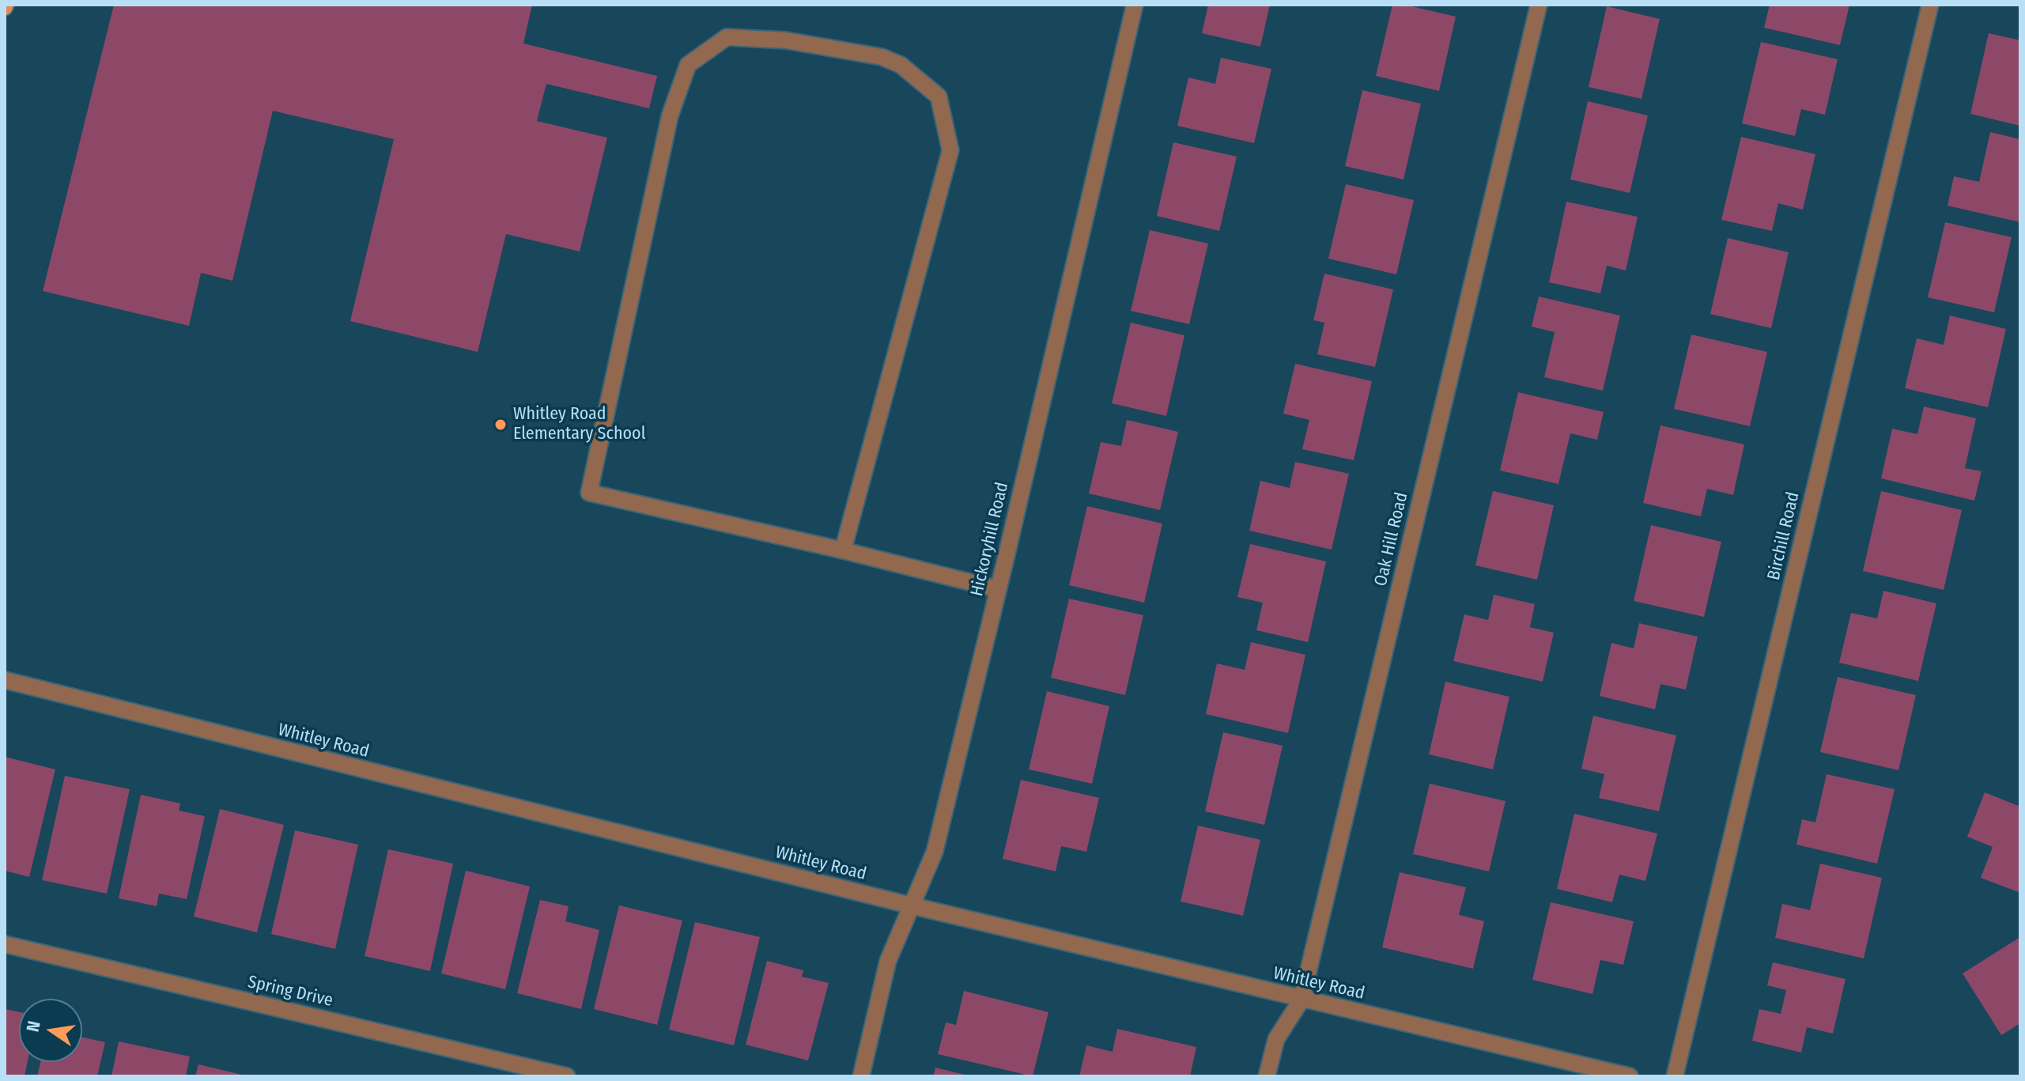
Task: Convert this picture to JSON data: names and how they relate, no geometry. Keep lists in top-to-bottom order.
{
  "streets": {
    "street": [
      "Birchill Road",
      "Hickoryhill Road",
      "Oak Hill Road",
      "Whitley Road",
      "Spring Drive"
    ]
  },
  "crossings": [
    ["Hickoryhill Road", "Whitley Road"],
    ["Oak Hill Road", "Whitley Road"]
  ],
  "places": ["Whitley Road Elementary School"],
  "north": "left"
}
